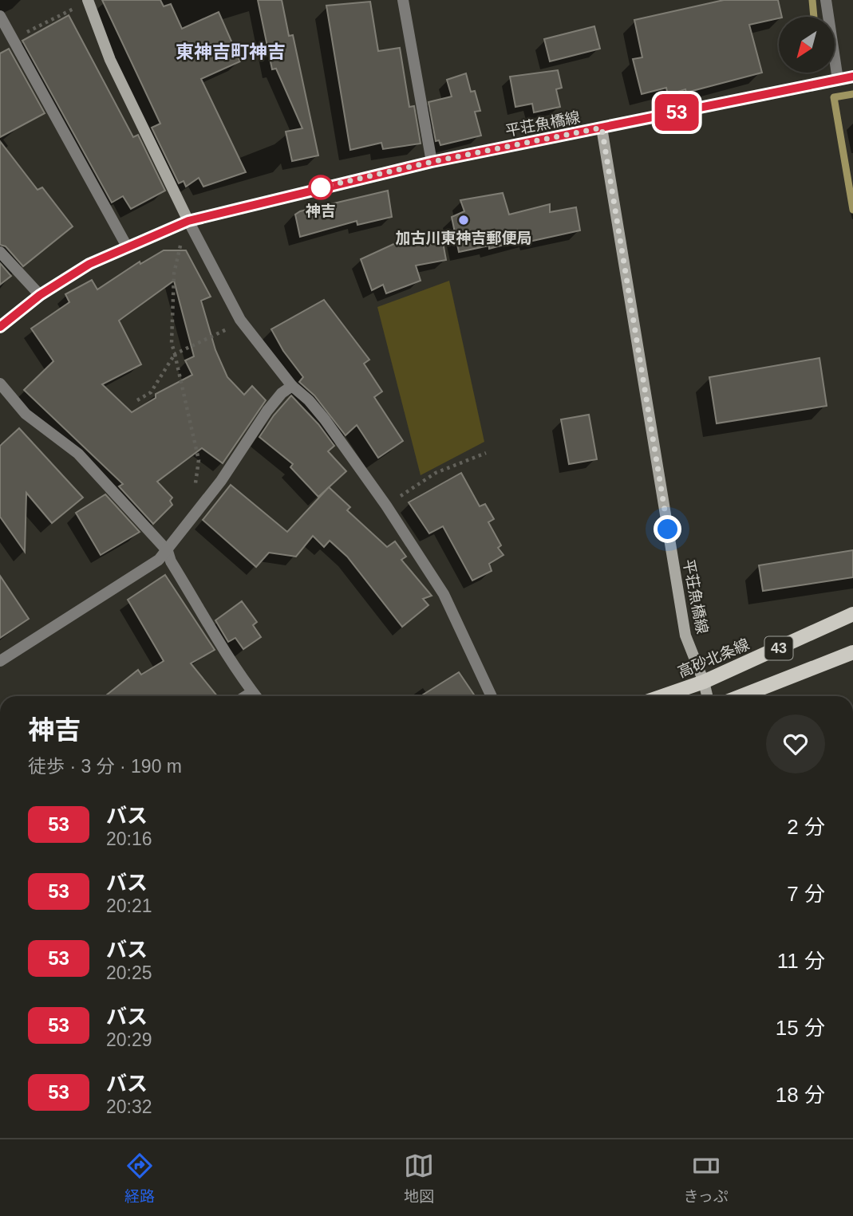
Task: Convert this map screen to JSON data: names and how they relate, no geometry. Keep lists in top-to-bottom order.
{
  "streets": {
    "main road": ["平荘魚橋線", "43", "高砂北条線"]
  },
  "crossings": [
    ["平荘魚橋線", "高砂北条線"]
  ],
  "districts": ["東神吉町神吉"],
  "places": ["神吉", "加古川東神吉郵便局"],
  "lines": ["bus line 53"],
  "north": "bottom left",
  "page": {
    "on_map": "53",
    "heading": ["神吉", "徒歩 · 3 分 · 190 m"],
    "list": [
      {
        "mark": "53",
        "name": "バス",
        "note": "20:16",
        "value": "2 分"
      },
      {
        "mark": "53",
        "name": "バス",
        "note": "20:21",
        "value": "7 分"
      },
      {
        "mark": "53",
        "name": "バス",
        "note": "20:25",
        "value": "11 分"
      },
      {
        "mark": "53",
        "name": "バス",
        "note": "20:29",
        "value": "15 分"
      },
      {
        "mark": "53",
        "name": "バス",
        "note": "20:32",
        "value": "18 分"
      }
    ],
    "tabs": ["経路", "地図", "きっぷ"]
  }
}
